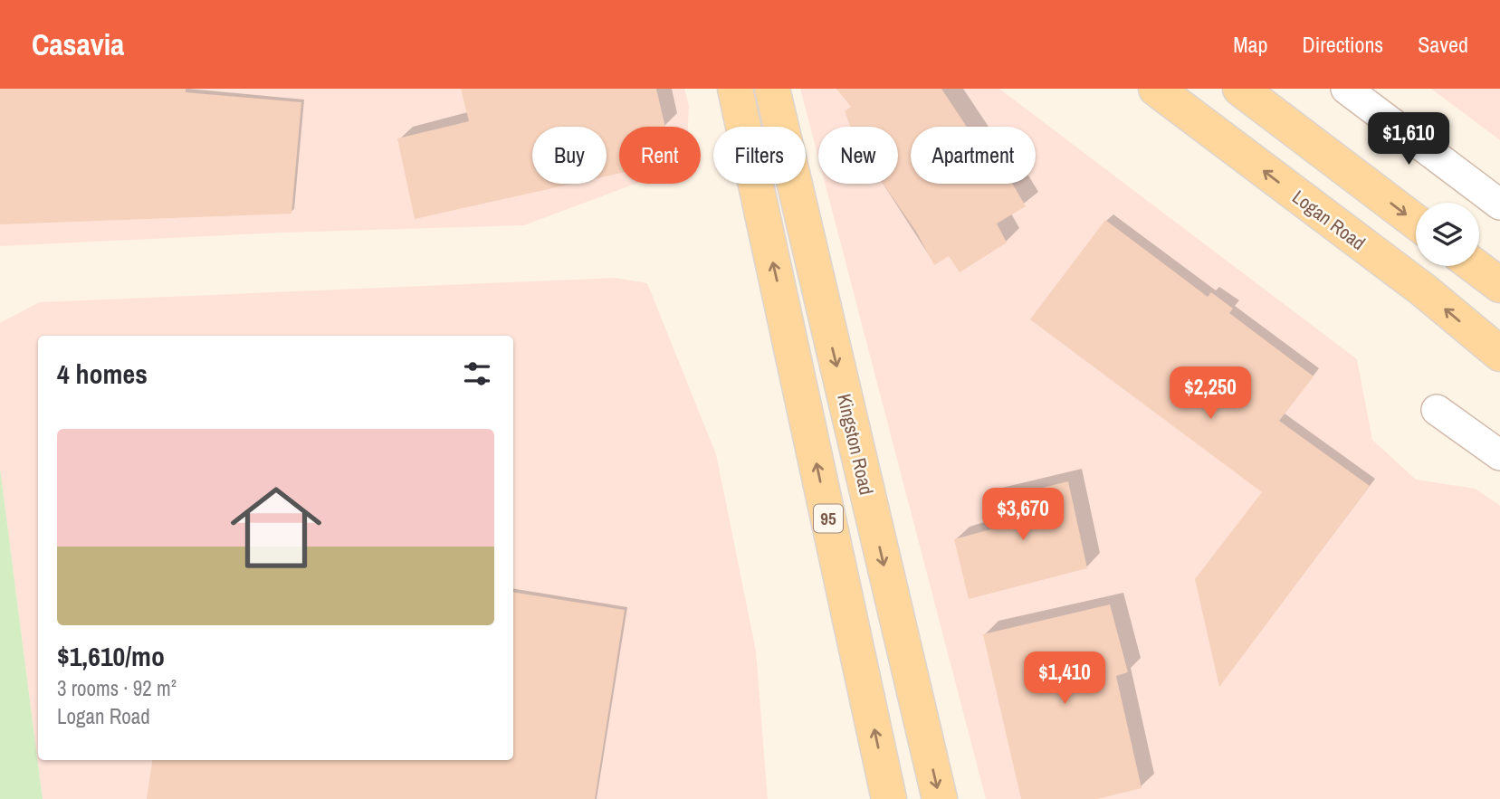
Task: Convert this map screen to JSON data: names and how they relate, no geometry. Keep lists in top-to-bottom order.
{
  "streets": {
    "main road": ["Logan Road", "Kingston Road", "95"]
  },
  "page": {
    "header": "Casavia",
    "nav": ["Map", "Directions", "Saved"],
    "price": [
      "$1,610",
      "$2,250",
      "$3,670",
      "$1,410"
    ],
    "chip": [
      "Buy",
      "Rent",
      "Filters",
      "New",
      "Apartment"
    ],
    "heading": "4 homes",
    "list": [
      {
        "name": "$1,610/mo",
        "note": "3 rooms · 92 m² · Logan Road"
      }
    ]
  }
}
